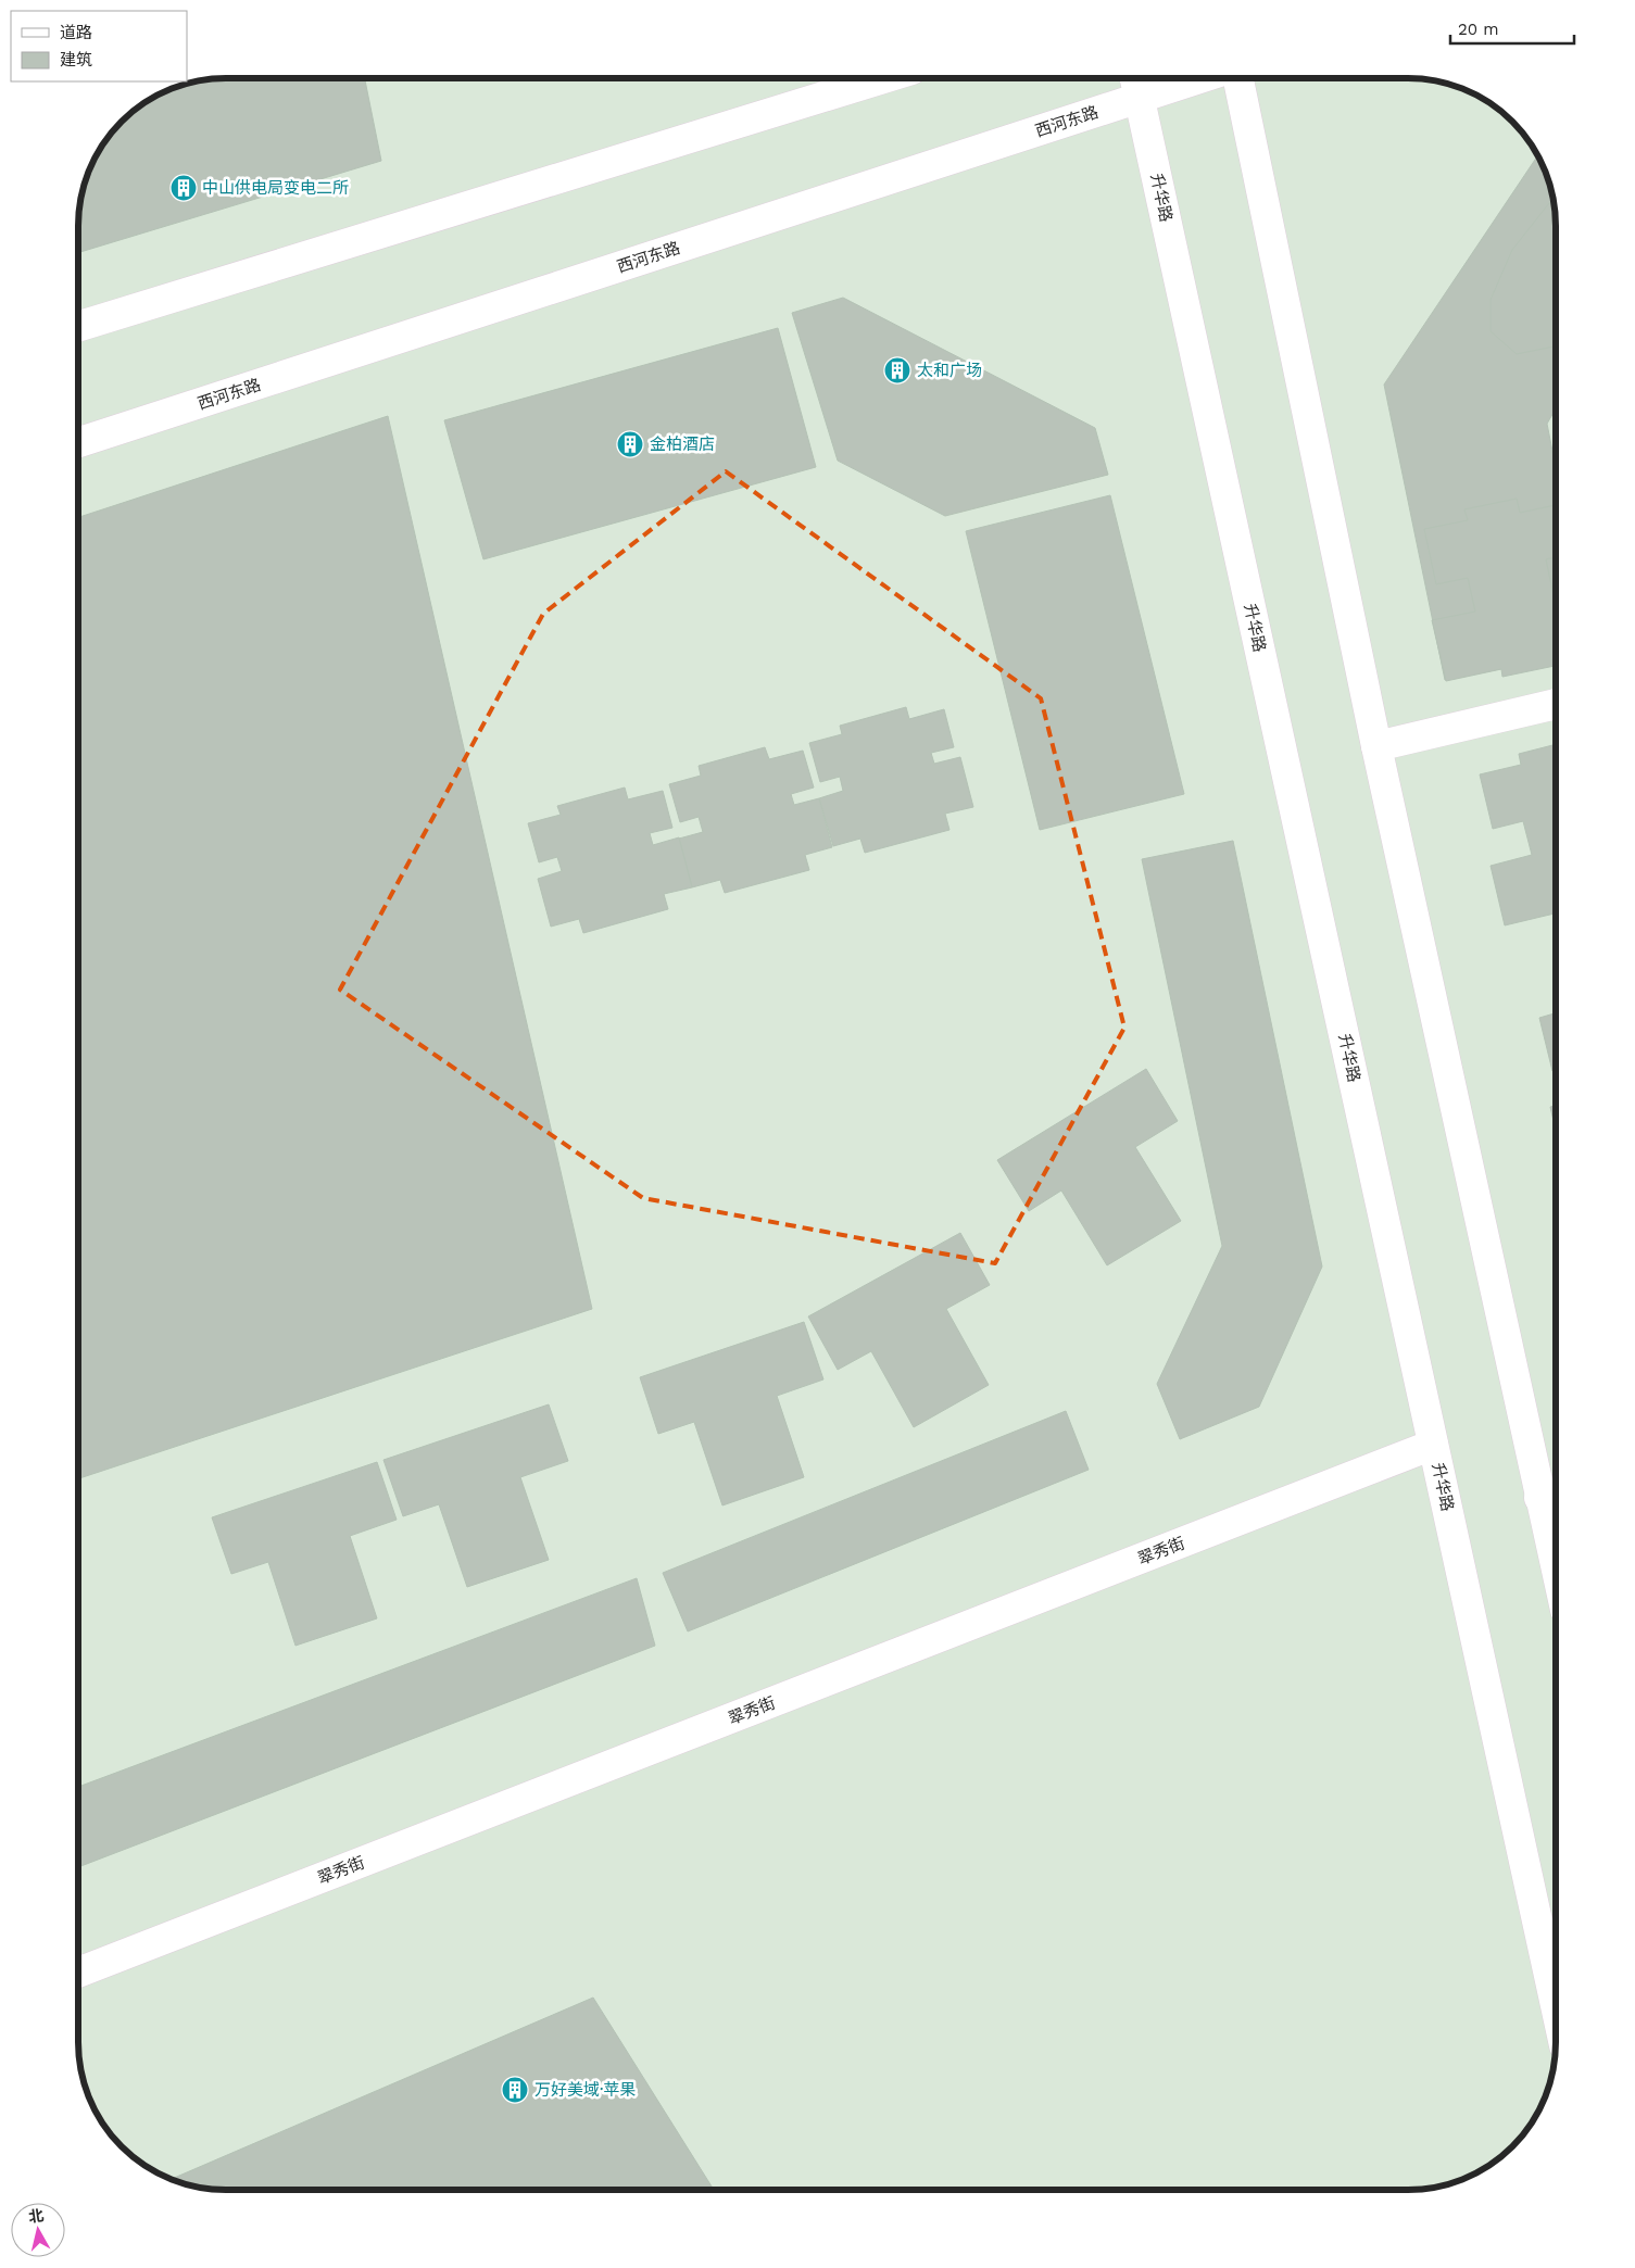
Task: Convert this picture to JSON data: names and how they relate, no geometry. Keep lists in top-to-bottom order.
{
  "streets": {
    "street": ["西河东路", "升华路", "翠秀街"]
  },
  "crossings": [
    ["西河东路", "升华路"],
    ["升华路", "翠秀街"]
  ],
  "places": {
    "building": [
      "中山供电局变电二所",
      "太和广场",
      "金柏酒店",
      "万好美域·苹果"
    ]
  },
  "legend": ["道路", "建筑"],
  "scale_bar": "20 m",
  "north": "top"
}
